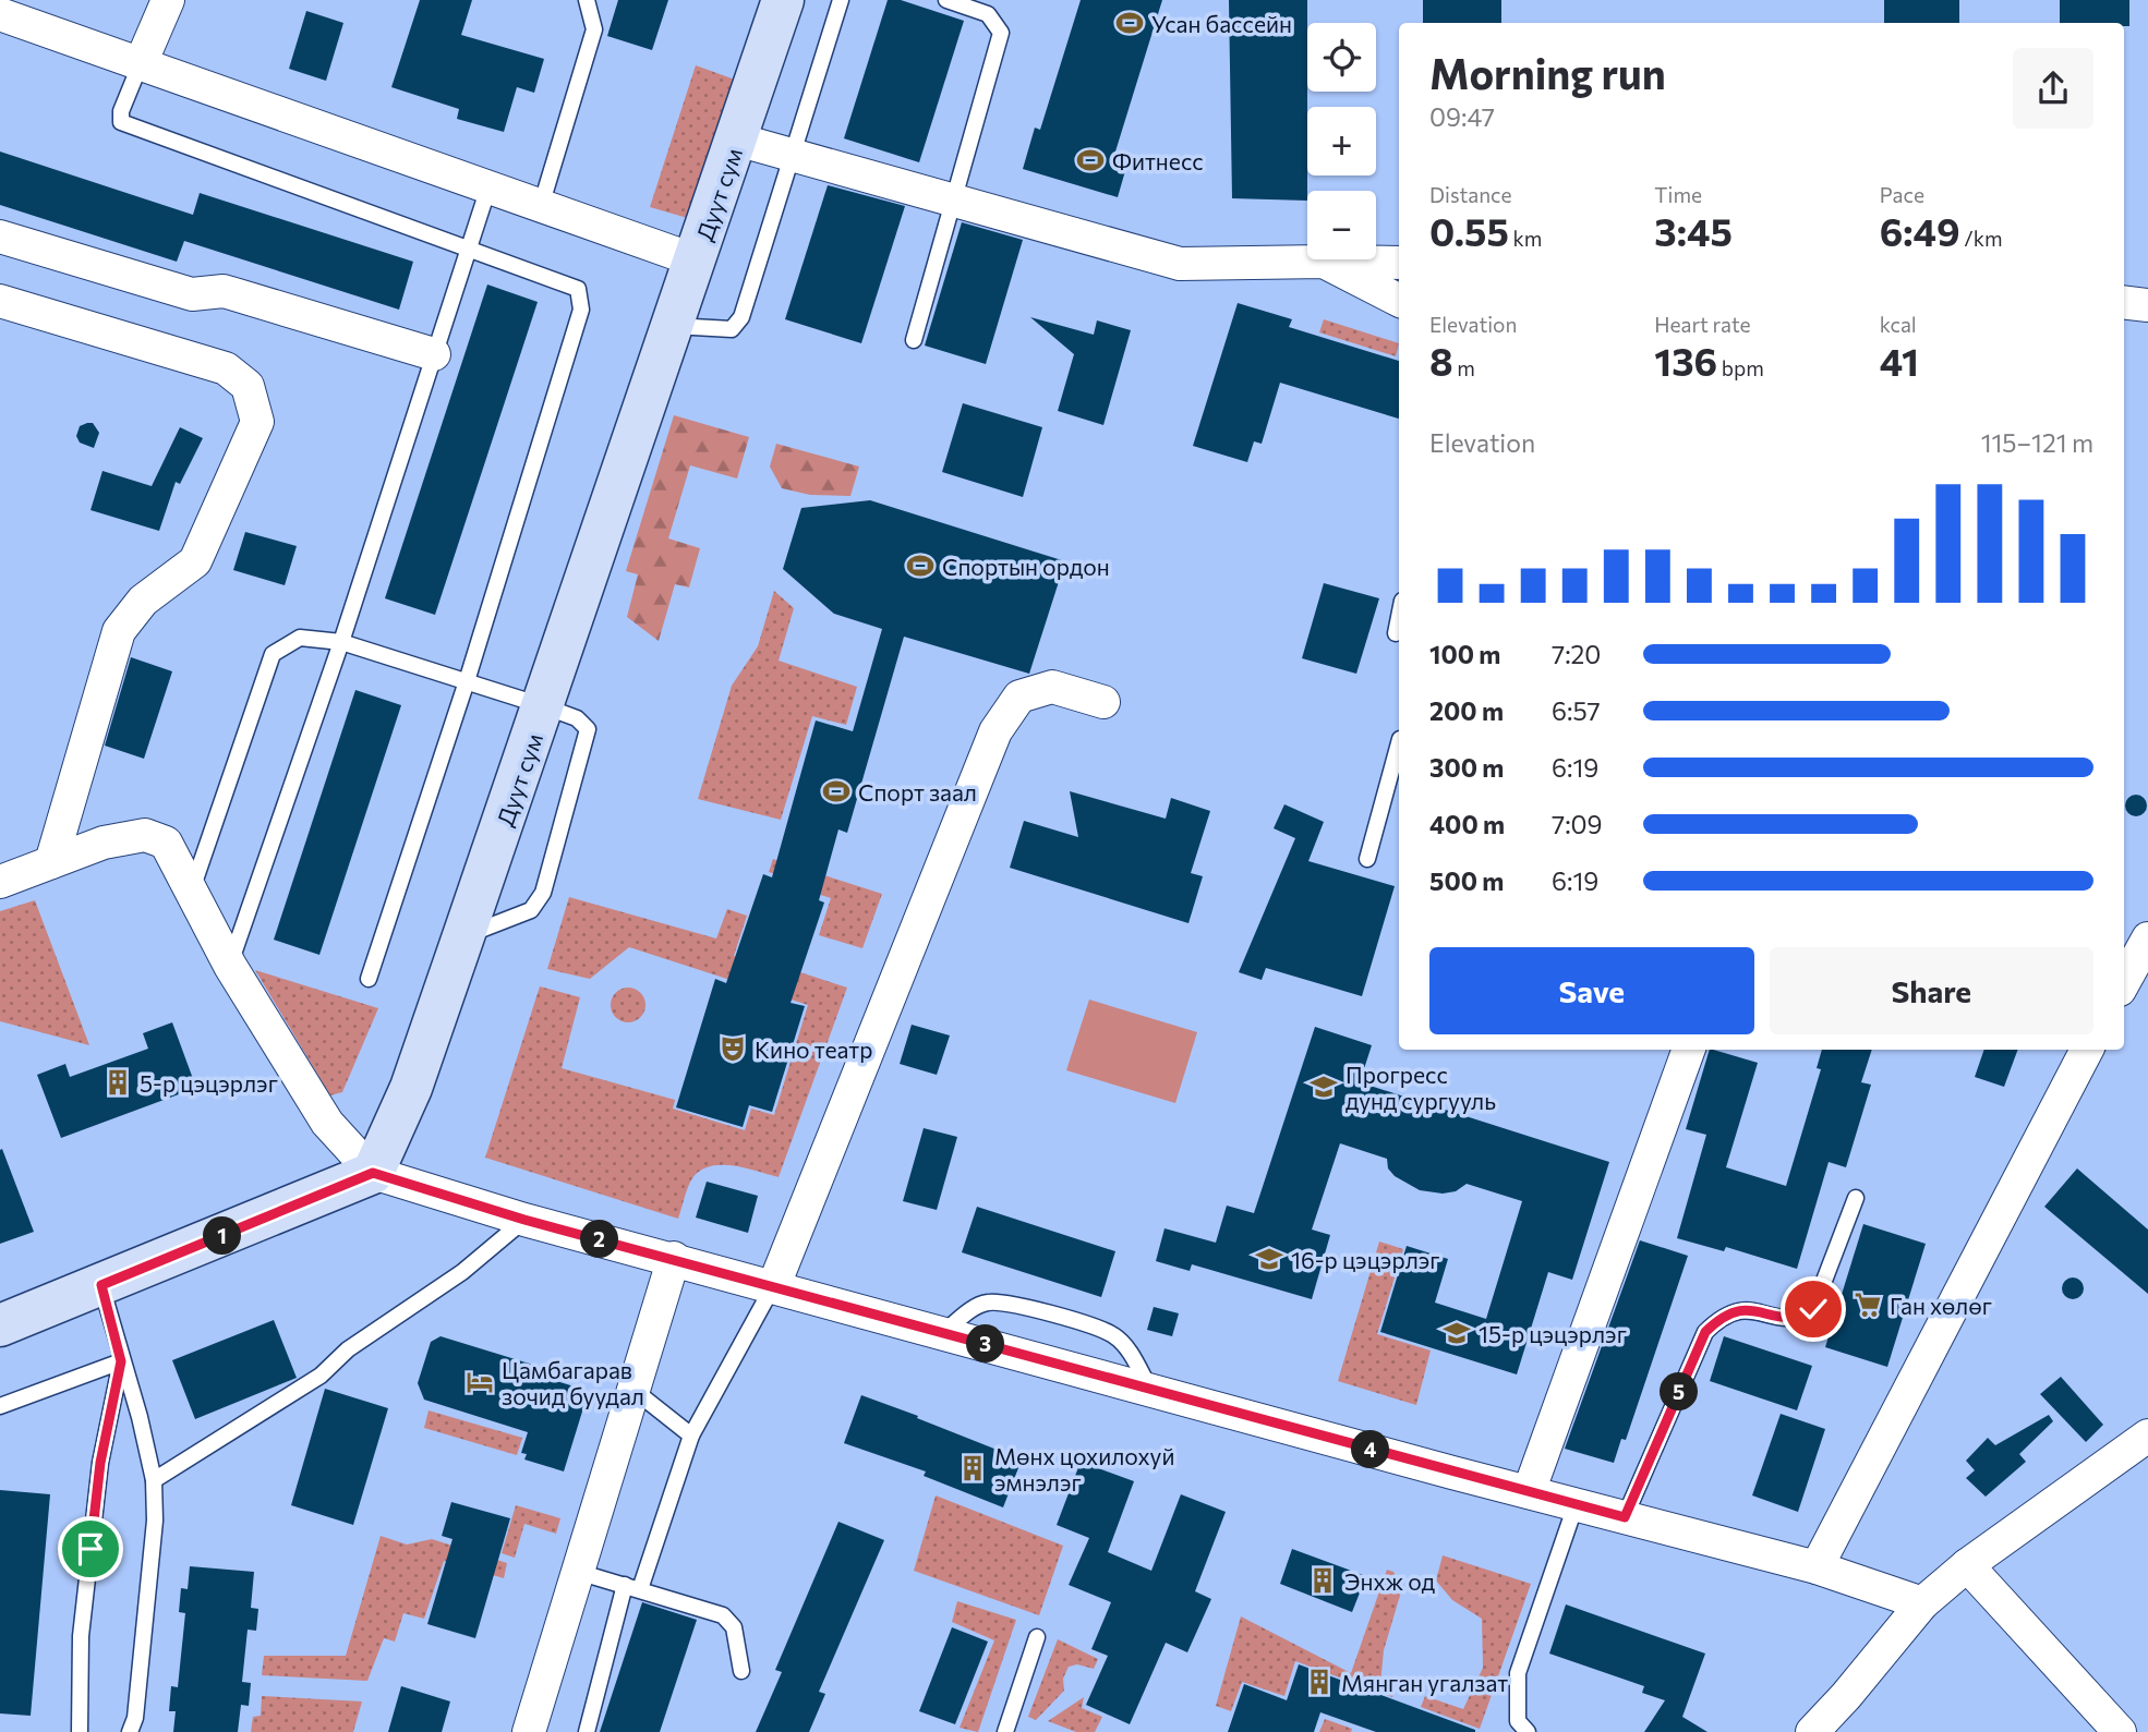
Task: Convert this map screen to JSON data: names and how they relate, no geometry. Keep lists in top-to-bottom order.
{
  "streets": {
    "main road": ["Дуут сум"]
  },
  "places": {
    "sports": [
      "Усан бассейн",
      "Фитнесс",
      "Спортын ордон",
      "Спорт заал"
    ],
    "theatre": ["Кино театр"],
    "building": [
      "5-р цэцэрлэг",
      "Мөнх цохилохуй эмнэлэг",
      "Энхж од",
      "Мянган угалзат"
    ],
    "school or university": ["Прогресс дунд сургууль", "16-р цэцэрлэг", "15-р цэцэрлэг"],
    "supermarket": ["Ган хөлөг"],
    "hotel": ["Цамбагарав зочид буудал"]
  },
  "page": {
    "map_buttons": ["+", "−"],
    "heading": ["Morning run", "09:47"],
    "stats": [
      ["Distance", "0.55 km"],
      ["Time", "3:45"],
      ["Pace", "6:49 /km"],
      ["Elevation", "8 m"],
      ["Heart rate", "136 bpm"],
      ["kcal", "41"]
    ],
    "chart": ["Elevation", "115–121 m"],
    "list": [
      {
        "name": "100 m",
        "note": "7:20"
      },
      {
        "name": "200 m",
        "note": "6:57"
      },
      {
        "name": "300 m",
        "note": "6:19"
      },
      {
        "name": "400 m",
        "note": "7:09"
      },
      {
        "name": "500 m",
        "note": "6:19"
      }
    ],
    "buttons": ["Save", "Share"],
    "pins": [
      "1",
      "2",
      "3",
      "5",
      "4"
    ]
  }
}
